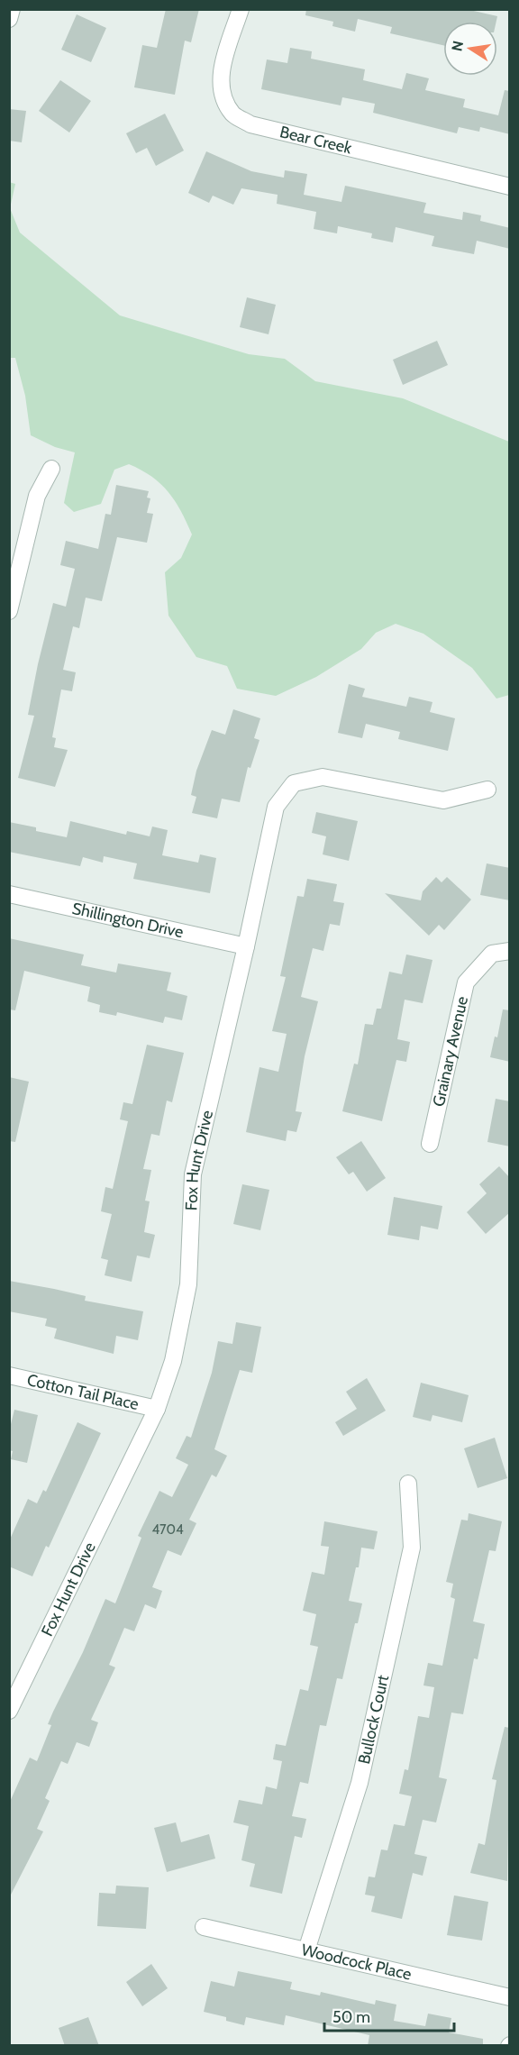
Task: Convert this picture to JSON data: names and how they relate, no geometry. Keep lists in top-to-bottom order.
{
  "streets": {
    "street": [
      "Bear Creek",
      "Shillington Drive",
      "Grainary Avenue",
      "Fox Hunt Drive",
      "Cotton Tail Place",
      "Bullock Court",
      "Woodcock Place"
    ]
  },
  "crossings": [
    ["Shillington Drive", "Fox Hunt Drive"],
    ["Fox Hunt Drive", "Cotton Tail Place"],
    ["Bullock Court", "Woodcock Place"]
  ],
  "house_numbers": ["4704"],
  "scale_bar": "50 m",
  "north": "left"
}
